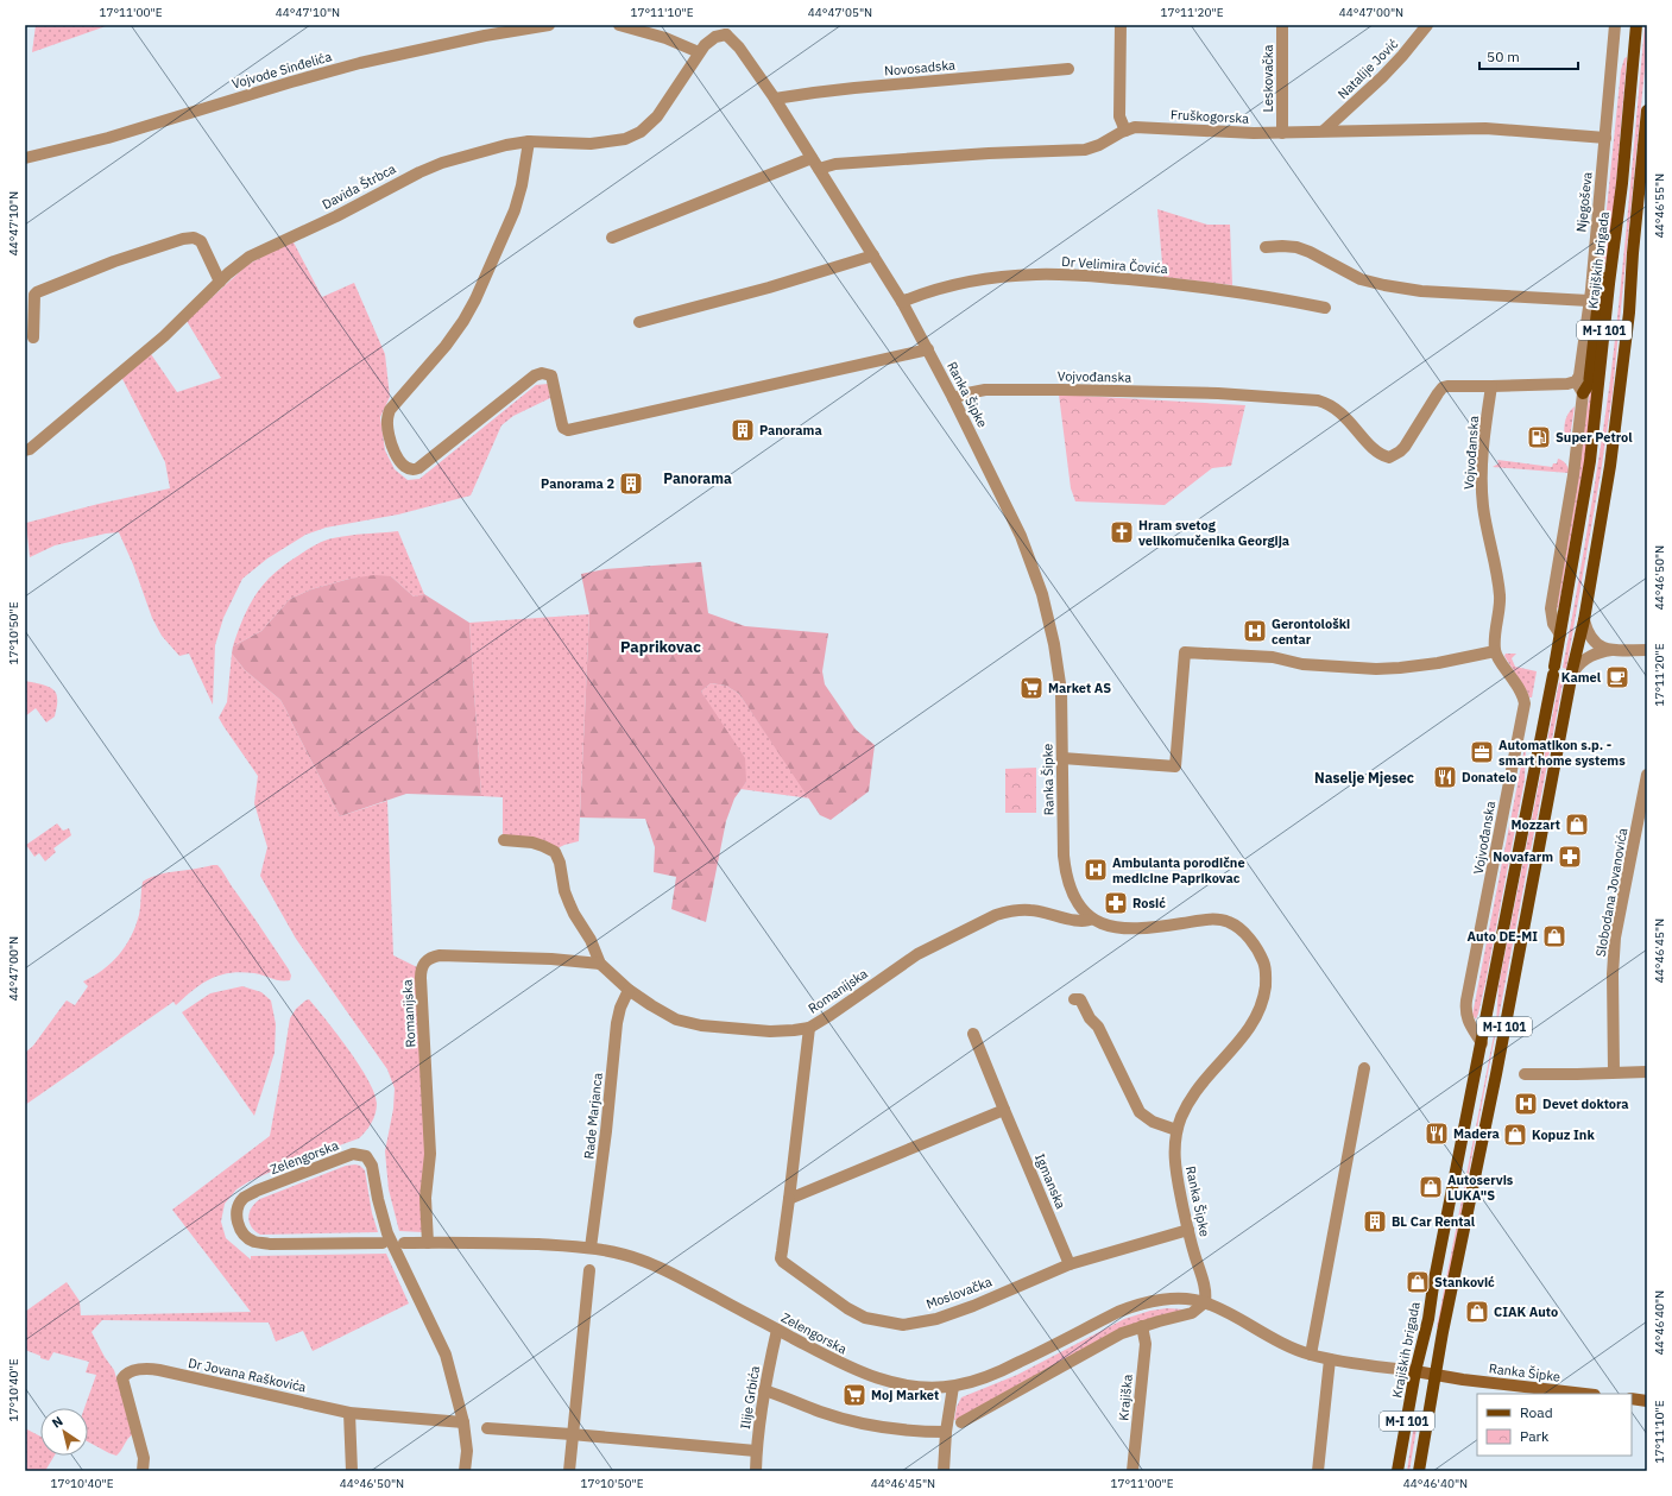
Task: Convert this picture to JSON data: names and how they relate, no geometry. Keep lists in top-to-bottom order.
{
  "streets": {
    "main road": ["Krajiških brigada", "M-I 101", "Ranka Šipke"],
    "street": [
      "Novosadska",
      "Natalije Jović",
      "Vojvode Sinđelića",
      "Leskovačka",
      "Fruškogorska",
      "Davida Štrbca",
      "Njegoševa",
      "Dr Velimira Čovića",
      "Vojvođanska",
      "Slobodana Jovanovića",
      "Romanijska",
      "Rade Marjanca",
      "Zelengorska",
      "Igmanska",
      "Moslovačka",
      "Dr Jovana Raškovića",
      "Ilije Grbića",
      "Krajiška"
    ]
  },
  "crossings": [
    ["Novosadska", "Ranka Šipke"],
    ["Natalije Jović", "Fruškogorska"],
    ["Leskovačka", "Fruškogorska"],
    ["Fruškogorska", "Njegoševa"],
    ["Fruškogorska", "Ranka Šipke"],
    ["Davida Štrbca", "Ranka Šipke"],
    ["Njegoševa", "Krajiških brigada"],
    ["Njegoševa", "Vojvođanska"],
    ["Krajiških brigada", "Vojvođanska"],
    ["Krajiških brigada", "Ranka Šipke"],
    ["Dr Velimira Čovića", "Ranka Šipke"],
    ["M-I 101", "Ranka Šipke"],
    ["Vojvođanska", "Ranka Šipke"],
    ["Ranka Šipke", "Romanijska"],
    ["Ranka Šipke", "Zelengorska"],
    ["Ranka Šipke", "Moslovačka"],
    ["Romanijska", "Rade Marjanca"],
    ["Romanijska", "Zelengorska"],
    ["Rade Marjanca", "Zelengorska"],
    ["Zelengorska", "Dr Jovana Raškovića"],
    ["Zelengorska", "Ilije Grbića"],
    ["Igmanska", "Moslovačka"]
  ],
  "districts": ["Panorama", "Paprikovac", "Naselje Mjesec"],
  "places": {
    "building": ["Panorama", "Panorama 2", "BL Car Rental"],
    "fuel station": ["Super Petrol"],
    "church": ["Hram svetog velikomučenika Georgija"],
    "hospital": ["Gerontološki centar", "Ambulanta porodične medicine Paprikovac", "Devet doktora"],
    "cafe": ["Kamel"],
    "supermarket": ["Market AS", "Moj Market"],
    "office": ["Automatikon s.p. - smart home systems"],
    "restaurant": ["Donatelo", "Madera"],
    "shop": [
      "Mozzart",
      "Auto DE-MI",
      "Kopuz Ink",
      "Autoservis LUKA\"S",
      "Stanković",
      "CIAK Auto"
    ],
    "pharmacy": ["Novafarm", "Rosić"]
  },
  "legend": ["Road", "Park"],
  "scale_bar": "50 m",
  "north": "top left",
  "coordinates": [
    "17°11'00\"E",
    "44°47'10\"N",
    "17°11'10\"E",
    "44°47'05\"N",
    "17°11'20\"E",
    "44°47'00\"N",
    "44°46'55\"N",
    "44°46'50\"N",
    "17°10'50\"E",
    "44°46'45\"N",
    "44°46'40\"N",
    "17°10'40\"E"
  ]
}
